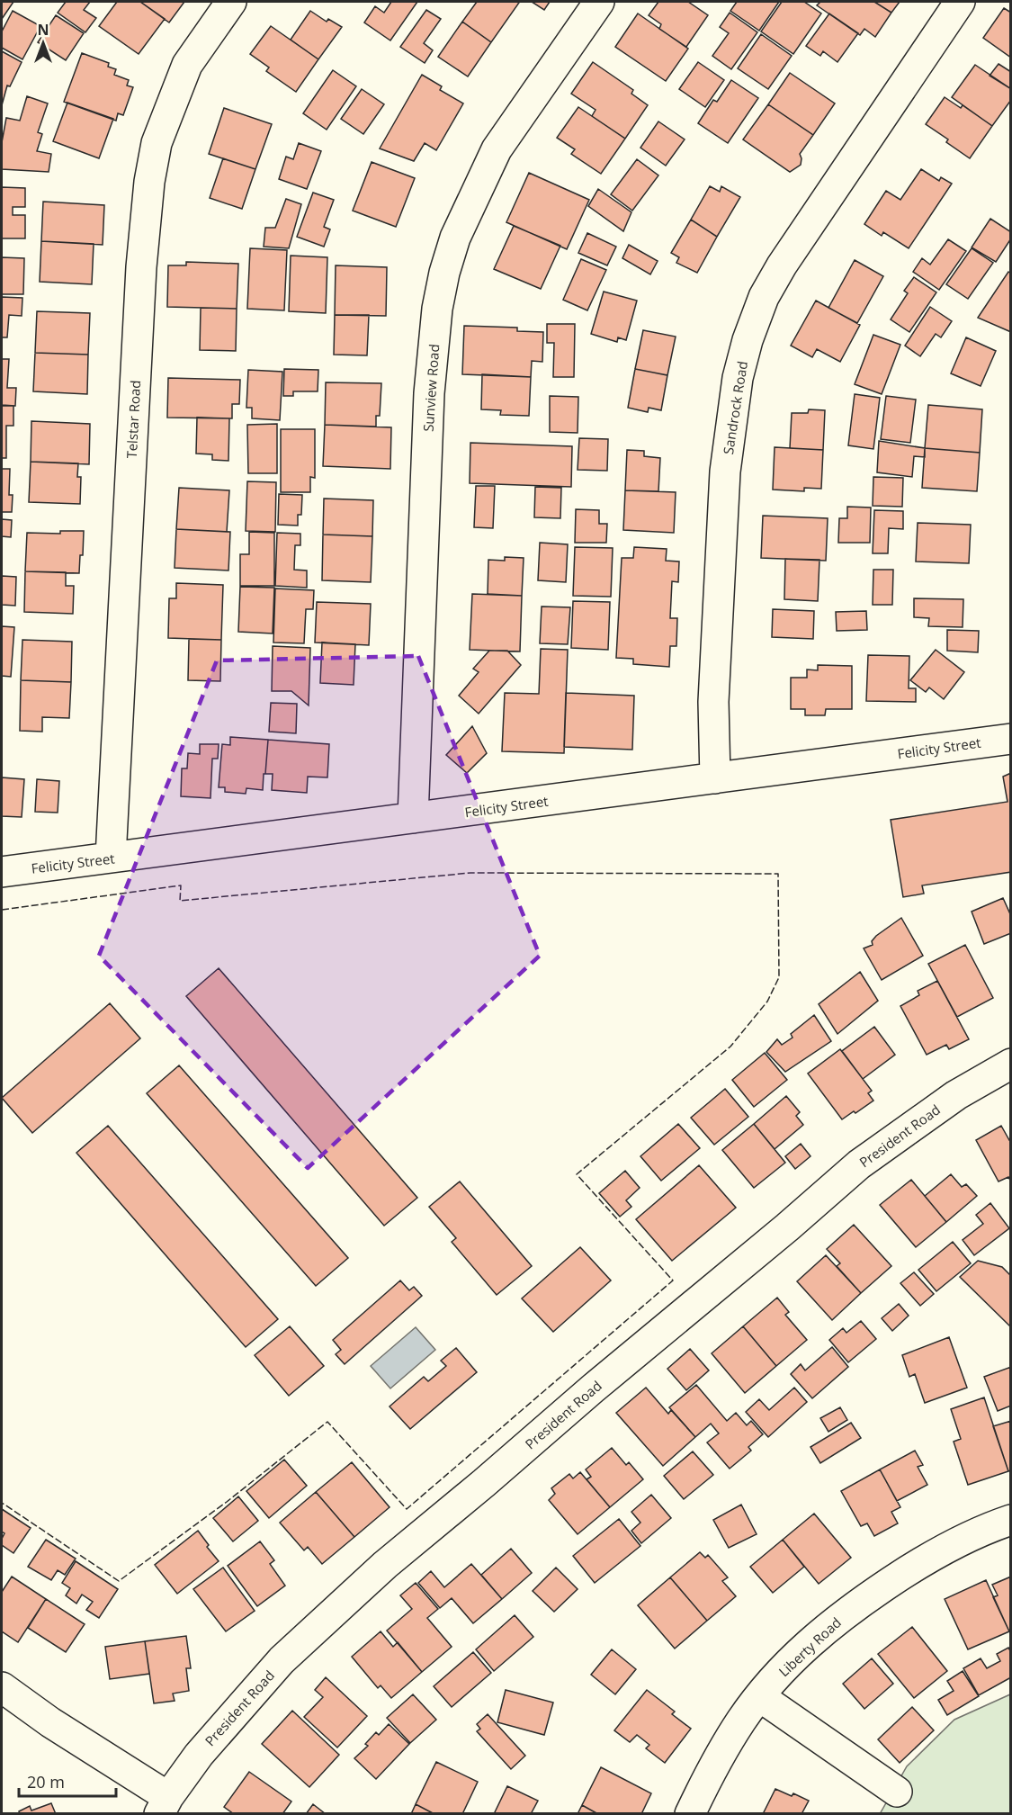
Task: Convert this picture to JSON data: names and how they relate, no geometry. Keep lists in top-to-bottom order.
{
  "streets": {
    "street": [
      "Sunview Road",
      "Sandrock Road",
      "Telstar Road",
      "Felicity Street",
      "President Road",
      "Liberty Road"
    ]
  },
  "crossings": [
    ["Sunview Road", "Felicity Street"],
    ["Sandrock Road", "Felicity Street"],
    ["Telstar Road", "Felicity Street"]
  ],
  "scale_bar": "20 m",
  "north": "top"
}
